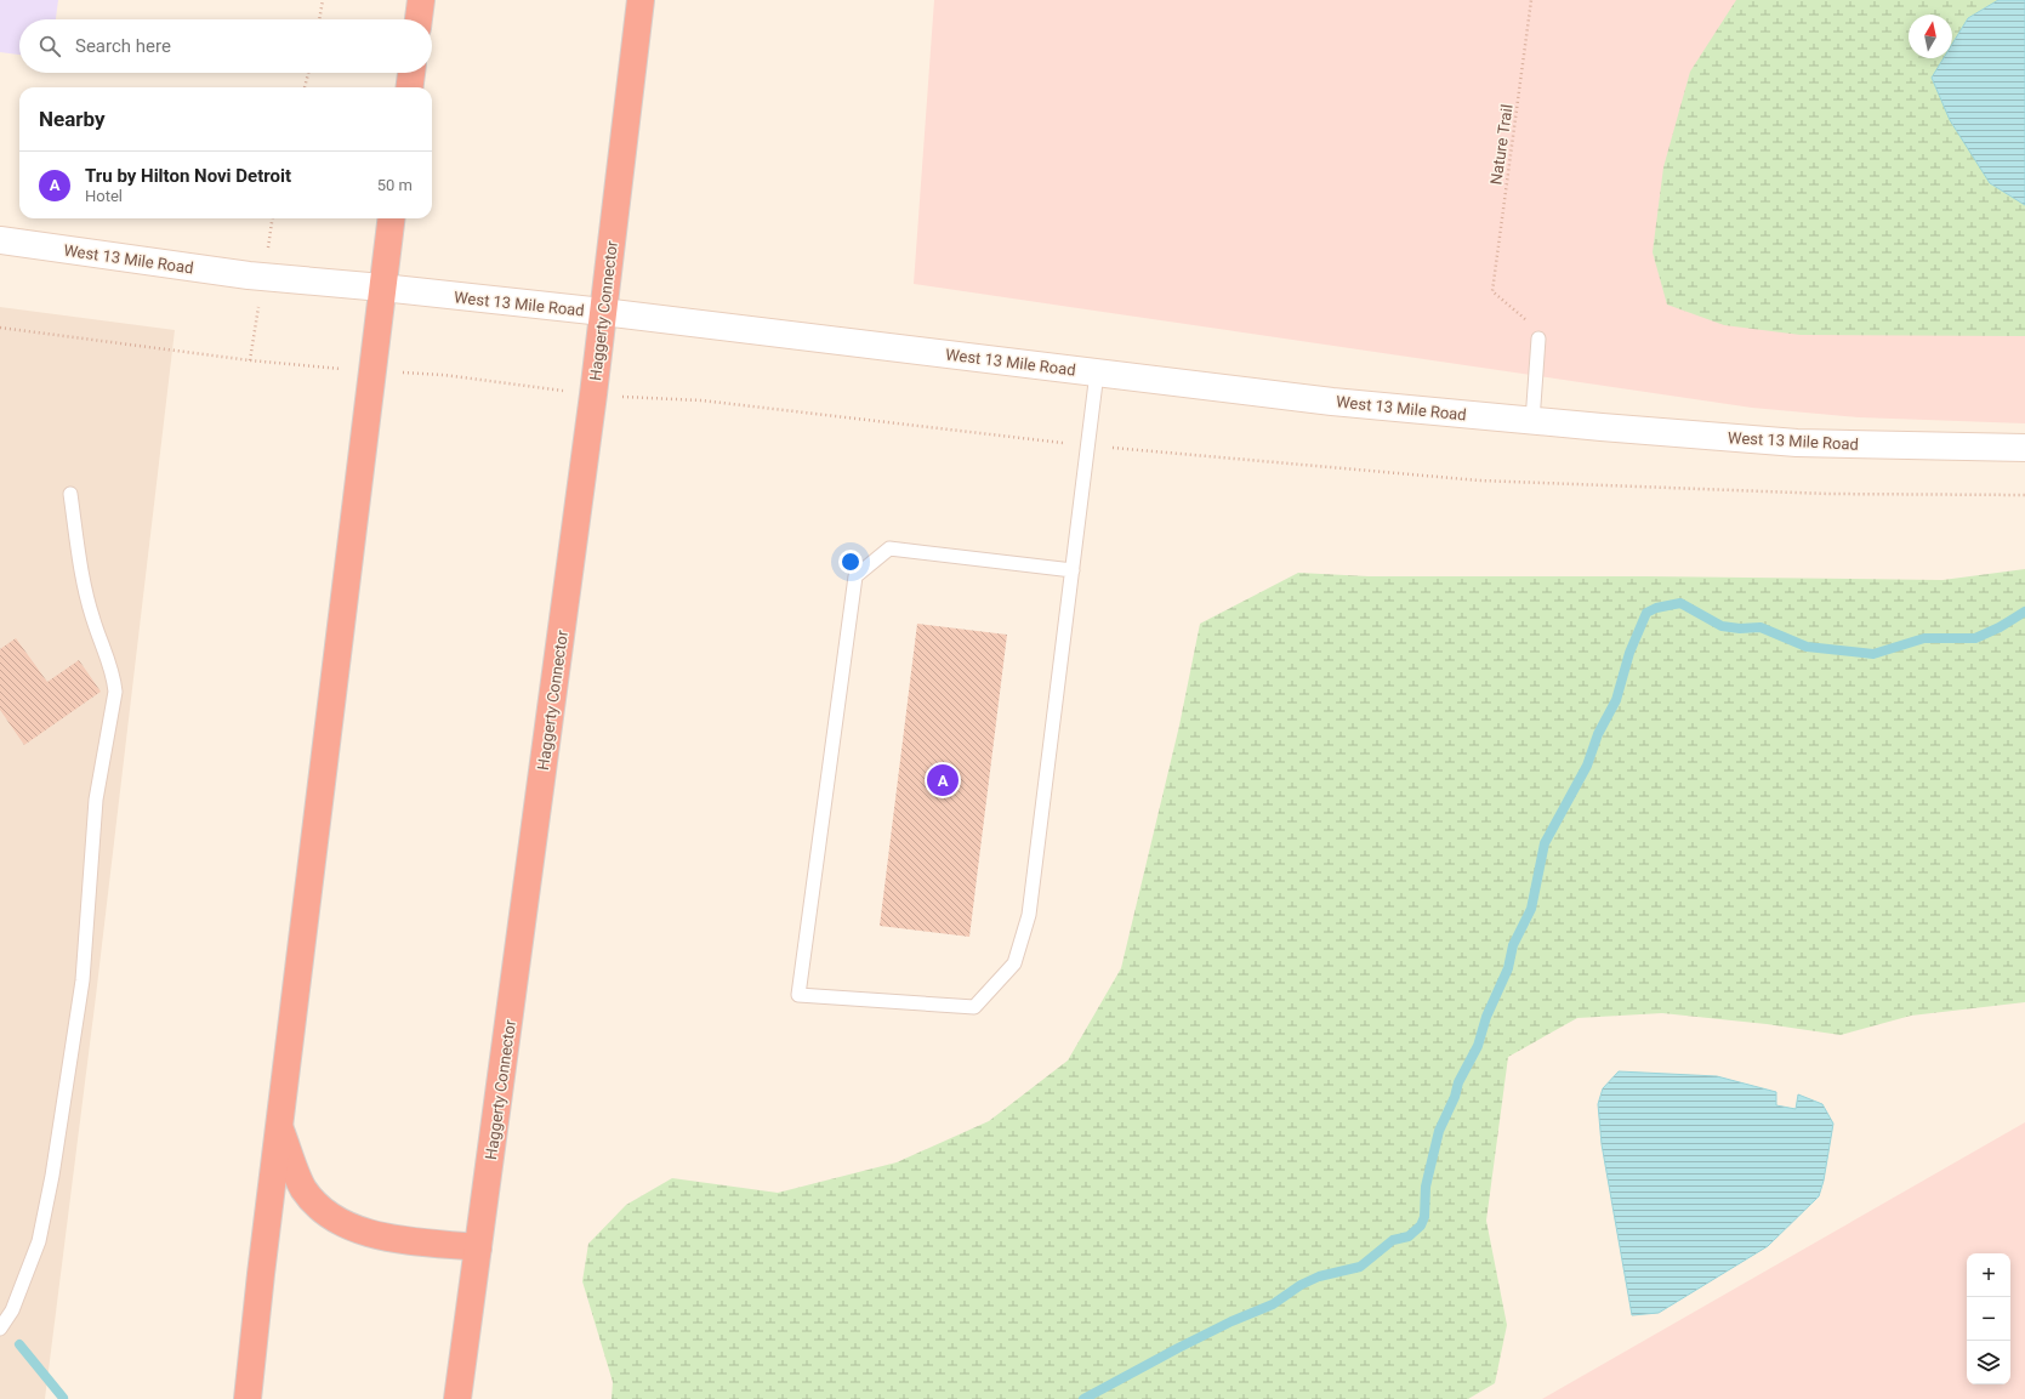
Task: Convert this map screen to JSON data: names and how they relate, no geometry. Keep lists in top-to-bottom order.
{
  "streets": {
    "highway": ["Haggerty Connector"],
    "street": ["West 13 Mile Road"],
    "path": ["Nature Trail"]
  },
  "crossings": [
    ["West 13 Mile Road", "Haggerty Connector"]
  ],
  "north": "top",
  "page": {
    "search": "Search here",
    "heading": "Nearby",
    "list": [
      {
        "mark": "A",
        "name": "Tru by Hilton Novi Detroit",
        "note": "Hotel",
        "value": "50 m"
      }
    ],
    "pins": "A",
    "map_buttons": ["+", "−"]
  }
}
